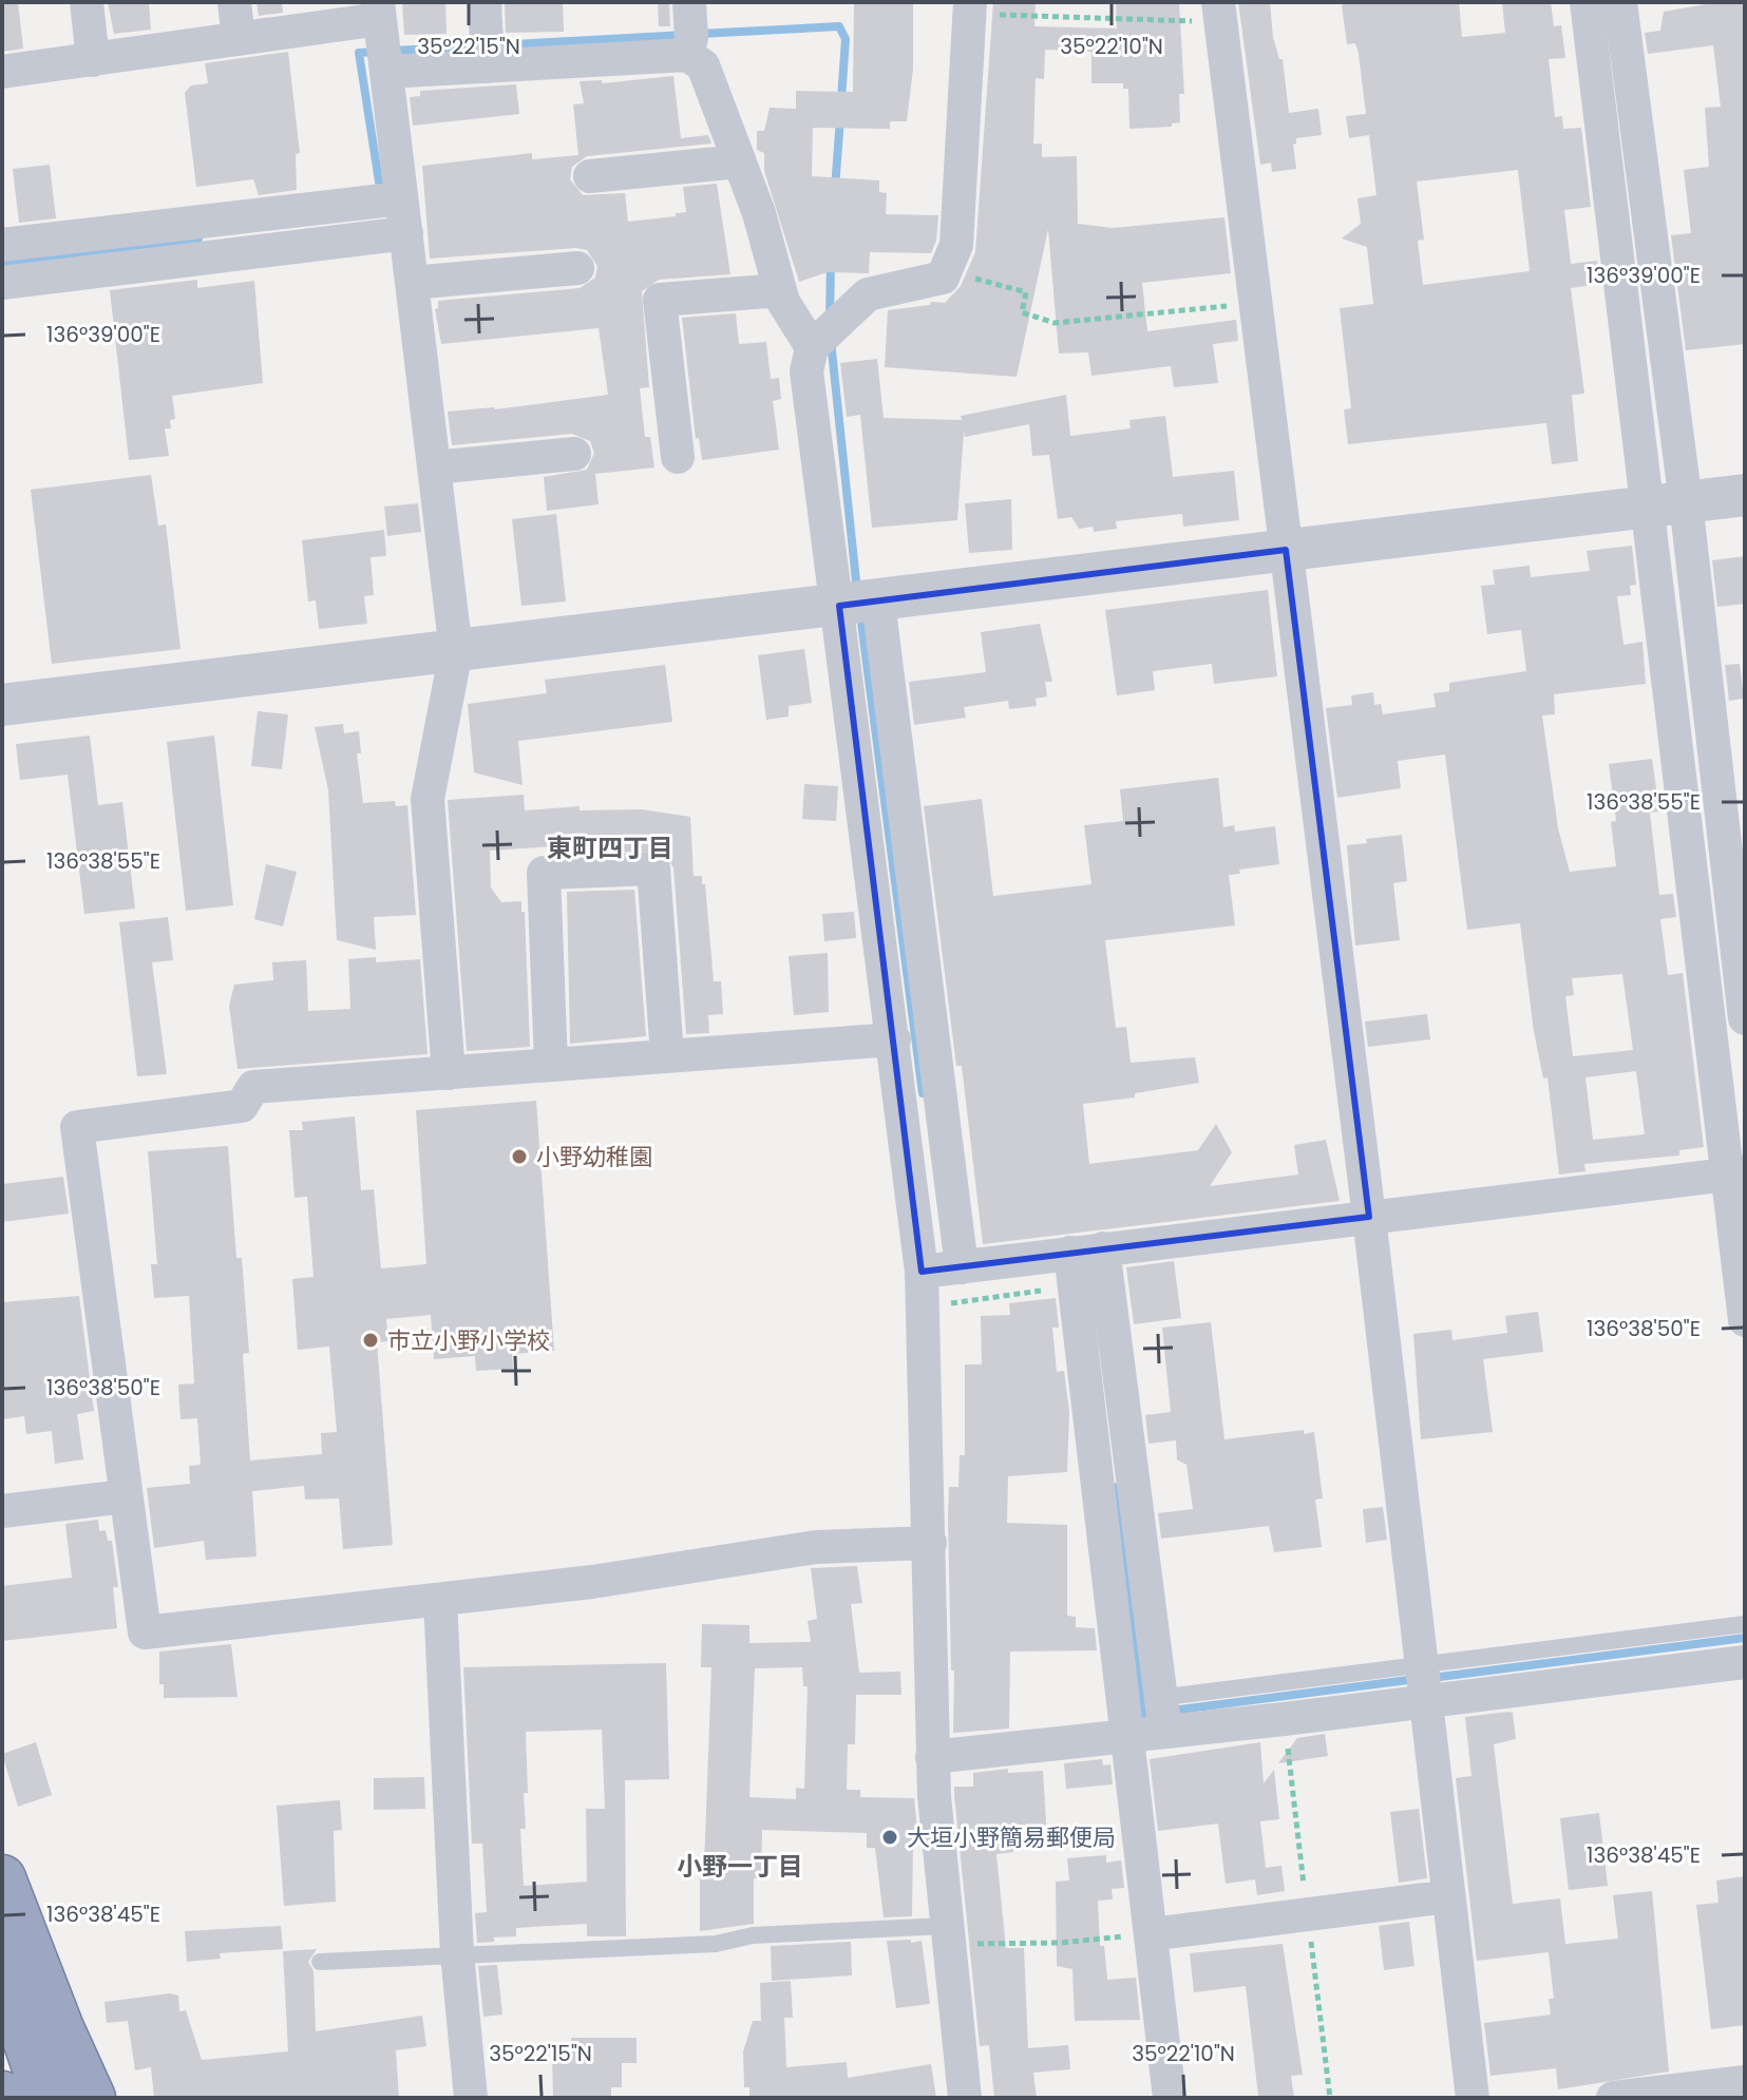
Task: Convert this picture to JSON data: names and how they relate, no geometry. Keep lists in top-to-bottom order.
{
  "districts": ["東町四丁目", "小野一丁目"],
  "places": ["小野幼稚園", "市立小野小学校", "大垣小野簡易郵便局"],
  "coordinates": [
    "35°22'15\"N",
    "35°22'10\"N",
    "136°39'00\"E",
    "136°38'55\"E",
    "136°38'50\"E",
    "136°38'45\"E"
  ]
}
